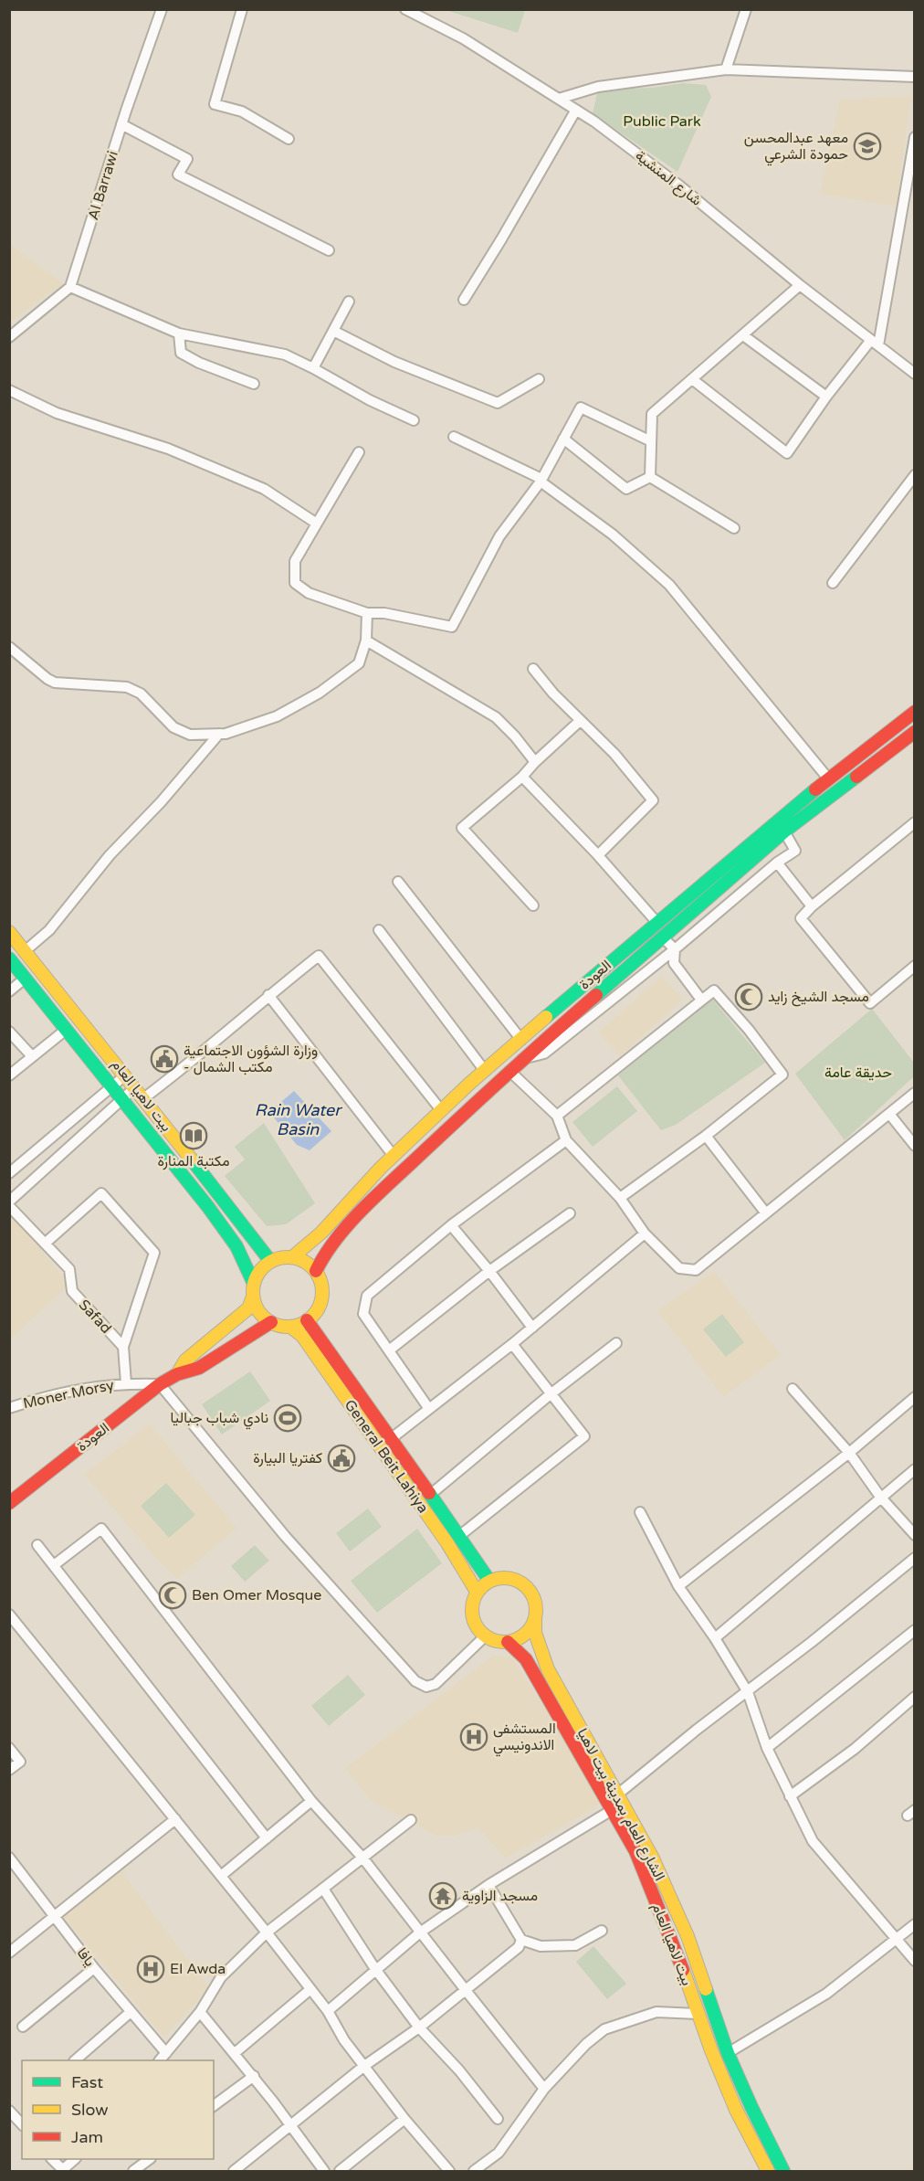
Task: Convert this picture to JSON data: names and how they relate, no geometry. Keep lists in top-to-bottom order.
{
  "streets": {
    "main road": [
      "العودة",
      "بيت لاهيا العام",
      "General Beit Lahiya",
      "الشارع العام بمدينة بيت لاهيا"
    ],
    "street": [
      "شارع المنشية",
      "Al Barrawi",
      "Safad",
      "Moner Morsy",
      "يافا"
    ]
  },
  "crossings": [
    ["العودة", "بيت لاهيا العام"],
    ["العودة", "Moner Morsy"],
    ["العودة", "General Beit Lahiya"],
    ["بيت لاهيا العام", "General Beit Lahiya"],
    ["بيت لاهيا العام", "الشارع العام بمدينة بيت لاهيا"],
    ["Safad", "Moner Morsy"],
    ["General Beit Lahiya", "الشارع العام بمدينة بيت لاهيا"]
  ],
  "water": ["Rain Water Basin"],
  "parks": ["Public Park", "حديقة عامة"],
  "places": {
    "school or university": ["معهد عبدالمحسن حمودة الشرعي"],
    "mosque": ["مسجد الشيخ زايد", "Ben Omer Mosque"],
    "public building": ["وزارة الشؤون الاجتماعية - مكتب الشمال", "كفتريا البيارة"],
    "library": ["مكتبة المنارة"],
    "sports": ["نادي شباب جباليا"],
    "hospital": ["المستشفى الاندونيسي", "El Awda"],
    "temple": ["مسجد الزاوية"]
  },
  "legend": ["Fast", "Slow", "Jam"]
}
